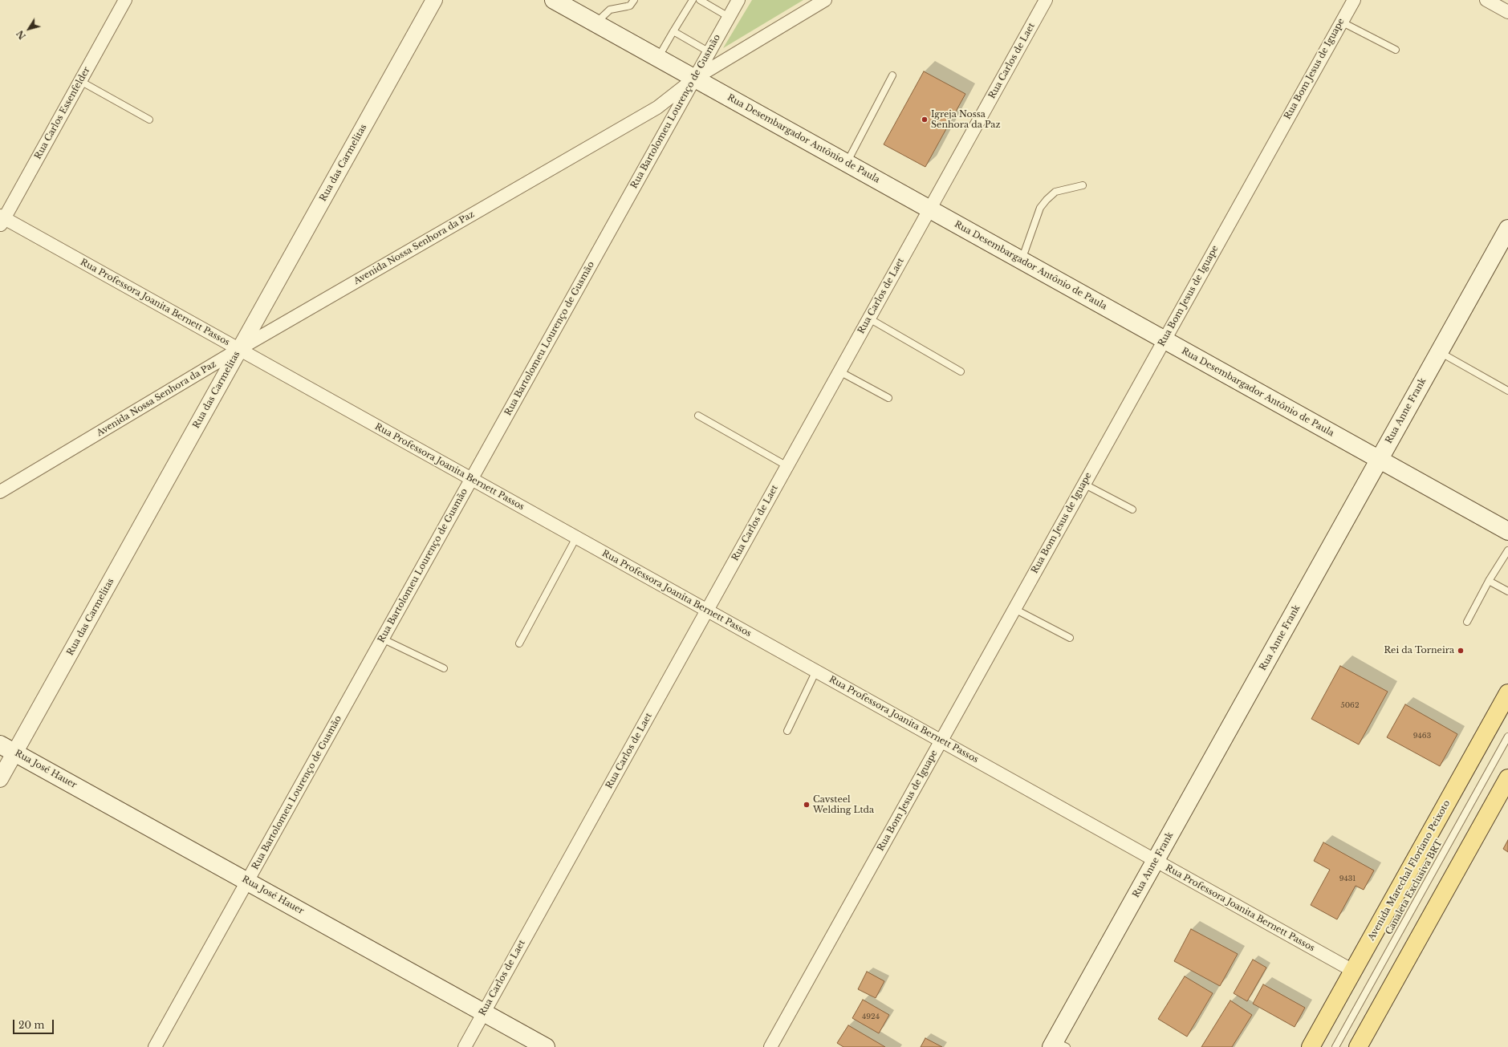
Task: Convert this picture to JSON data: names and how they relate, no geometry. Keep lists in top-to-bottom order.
{
  "streets": {
    "main road": [
      "Rua Desembargador Antônio de Paula",
      "Rua Anne Frank",
      "Rua José Hauer",
      "Avenida Marechal Floriano Peixoto"
    ],
    "street": [
      "Rua Carlos de Laet",
      "Rua Bom Jesus de Iguape",
      "Rua Bartolomeu Lourenço de Gusmão",
      "Rua Carlos Essenfelder",
      "Rua das Carmelitas",
      "Avenida Nossa Senhora da Paz",
      "Rua Professora Joanita Bernett Passos"
    ],
    "lane": ["Canaleta Exclusiva BRT"]
  },
  "crossings": [
    ["Rua Carlos de Laet", "Rua Desembargador Antônio de Paula"],
    ["Rua Carlos de Laet", "Rua Professora Joanita Bernett Passos"],
    ["Rua Carlos de Laet", "Rua José Hauer"],
    ["Rua Bom Jesus de Iguape", "Rua Desembargador Antônio de Paula"],
    ["Rua Bom Jesus de Iguape", "Rua Professora Joanita Bernett Passos"],
    ["Rua Bartolomeu Lourenço de Gusmão", "Rua Desembargador Antônio de Paula"],
    ["Rua Bartolomeu Lourenço de Gusmão", "Avenida Nossa Senhora da Paz"],
    ["Rua Bartolomeu Lourenço de Gusmão", "Rua Professora Joanita Bernett Passos"],
    ["Rua Bartolomeu Lourenço de Gusmão", "Rua José Hauer"],
    ["Rua Carlos Essenfelder", "Rua Professora Joanita Bernett Passos"],
    ["Rua Desembargador Antônio de Paula", "Avenida Nossa Senhora da Paz"],
    ["Rua Desembargador Antônio de Paula", "Rua Anne Frank"],
    ["Rua das Carmelitas", "Avenida Nossa Senhora da Paz"],
    ["Rua das Carmelitas", "Rua Professora Joanita Bernett Passos"],
    ["Rua das Carmelitas", "Rua José Hauer"],
    ["Avenida Nossa Senhora da Paz", "Rua Professora Joanita Bernett Passos"],
    ["Rua Professora Joanita Bernett Passos", "Rua Anne Frank"],
    ["Rua Professora Joanita Bernett Passos", "Avenida Marechal Floriano Peixoto"]
  ],
  "places": ["Igreja Nossa Senhora da Paz", "Rei da Torneira", "Cavsteel Welding Ltda"],
  "house_numbers": [
    "5062",
    "9463",
    "9431",
    "4924"
  ],
  "scale_bar": "20 m",
  "north": "bottom left"
}
